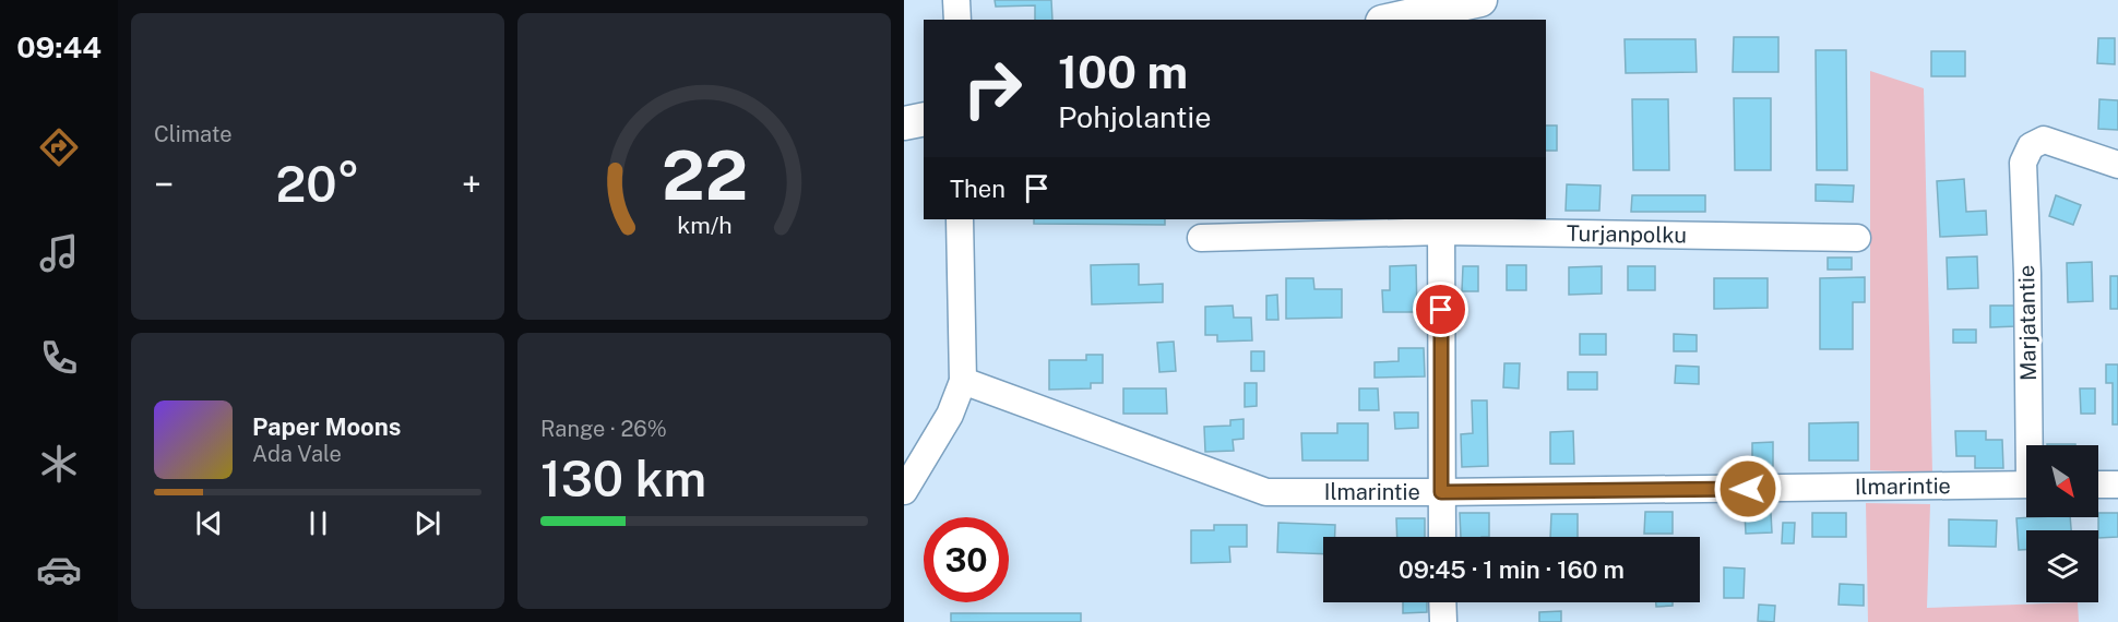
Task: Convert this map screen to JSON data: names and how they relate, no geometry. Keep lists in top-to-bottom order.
{
  "streets": {
    "street": ["Turjanpolku", "Marjatantie", "Ilmarintie"]
  },
  "north": "bottom right",
  "page": {
    "tabs": "09:44",
    "tile": [
      "Climate",
      ["Range · 26%", "130 km"]
    ],
    "turn": ["100 m", "Pohjolantie"],
    "heat": ["−", "20°", "+"],
    "then": "Then",
    "song": ["Paper Moons", "Ada Vale"],
    "limit": "30",
    "trip": "09:45 · 1 min · 160 m",
    "gauge": ["22", "km/h"]
  }
}
